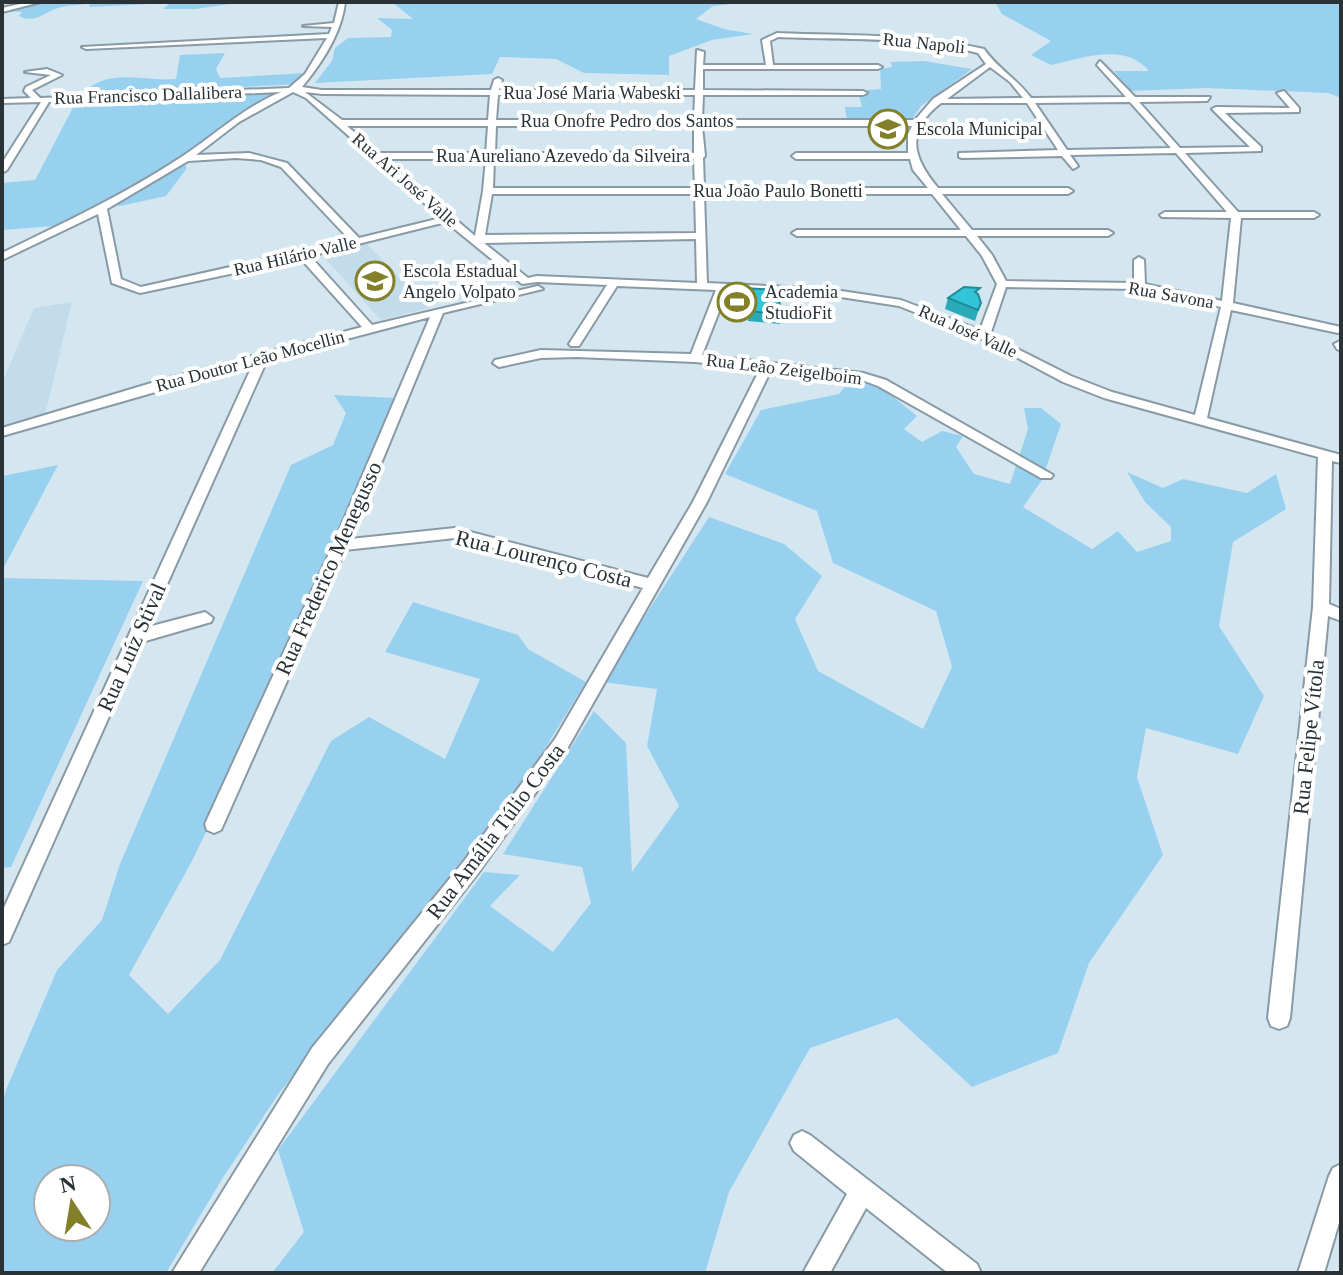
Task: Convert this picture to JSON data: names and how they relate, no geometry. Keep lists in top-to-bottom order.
{
  "streets": {
    "street": [
      "Rua Napoli",
      "Rua José Maria Wabeski",
      "Rua Francisco Dallalibera",
      "Rua Onofre Pedro dos Santos",
      "Rua Aureliano Azevedo da Silveira",
      "Rua Ari José Valle",
      "Rua João Paulo Bonetti",
      "Rua Hilário Valle",
      "Rua Savona",
      "Rua José Valle",
      "Rua Doutor Leão Mocellin",
      "Rua Leão Zeigelboim",
      "Rua Lourenço Costa",
      "Rua Frederico Menegusso",
      "Rua Luíz Stival",
      "Rua Felipe Vítola",
      "Rua Amália Túlio Costa"
    ]
  },
  "crossings": [
    ["Rua José Maria Wabeski", "Rua Francisco Dallalibera"],
    ["Rua José Maria Wabeski", "Rua Ari José Valle"],
    ["Rua Francisco Dallalibera", "Rua Ari José Valle"],
    ["Rua Onofre Pedro dos Santos", "Rua Ari José Valle"],
    ["Rua Aureliano Azevedo da Silveira", "Rua Ari José Valle"],
    ["Rua Ari José Valle", "Rua Hilário Valle"],
    ["Rua Ari José Valle", "Rua José Valle"],
    ["Rua Ari José Valle", "Rua Doutor Leão Mocellin"],
    ["Rua José Valle", "Rua Doutor Leão Mocellin"],
    ["Rua José Valle", "Rua Felipe Vítola"],
    ["Rua Doutor Leão Mocellin", "Rua Frederico Menegusso"],
    ["Rua Doutor Leão Mocellin", "Rua Luíz Stival"],
    ["Rua Leão Zeigelboim", "Rua Amália Túlio Costa"],
    ["Rua Lourenço Costa", "Rua Frederico Menegusso"],
    ["Rua Lourenço Costa", "Rua Amália Túlio Costa"]
  ],
  "places": {
    "school or university": ["Escola Municipal", "Escola Estadual Angelo Volpato"],
    "sports": ["Academia StudioFit"]
  },
  "north": "top"
}
